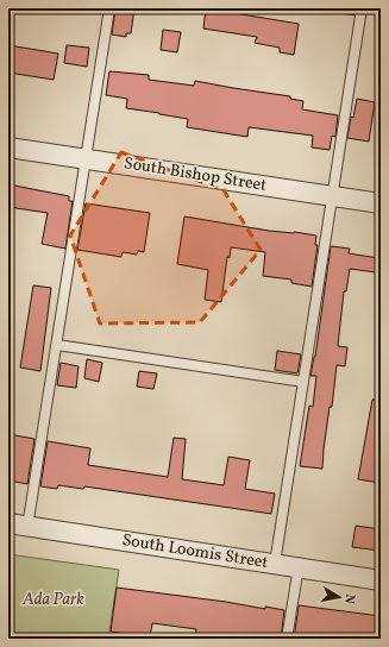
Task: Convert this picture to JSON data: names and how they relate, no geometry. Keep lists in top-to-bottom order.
{
  "streets": {
    "street": ["South Bishop Street", "South Loomis Street"]
  },
  "parks": ["Ada Park"],
  "north": "right"
}
